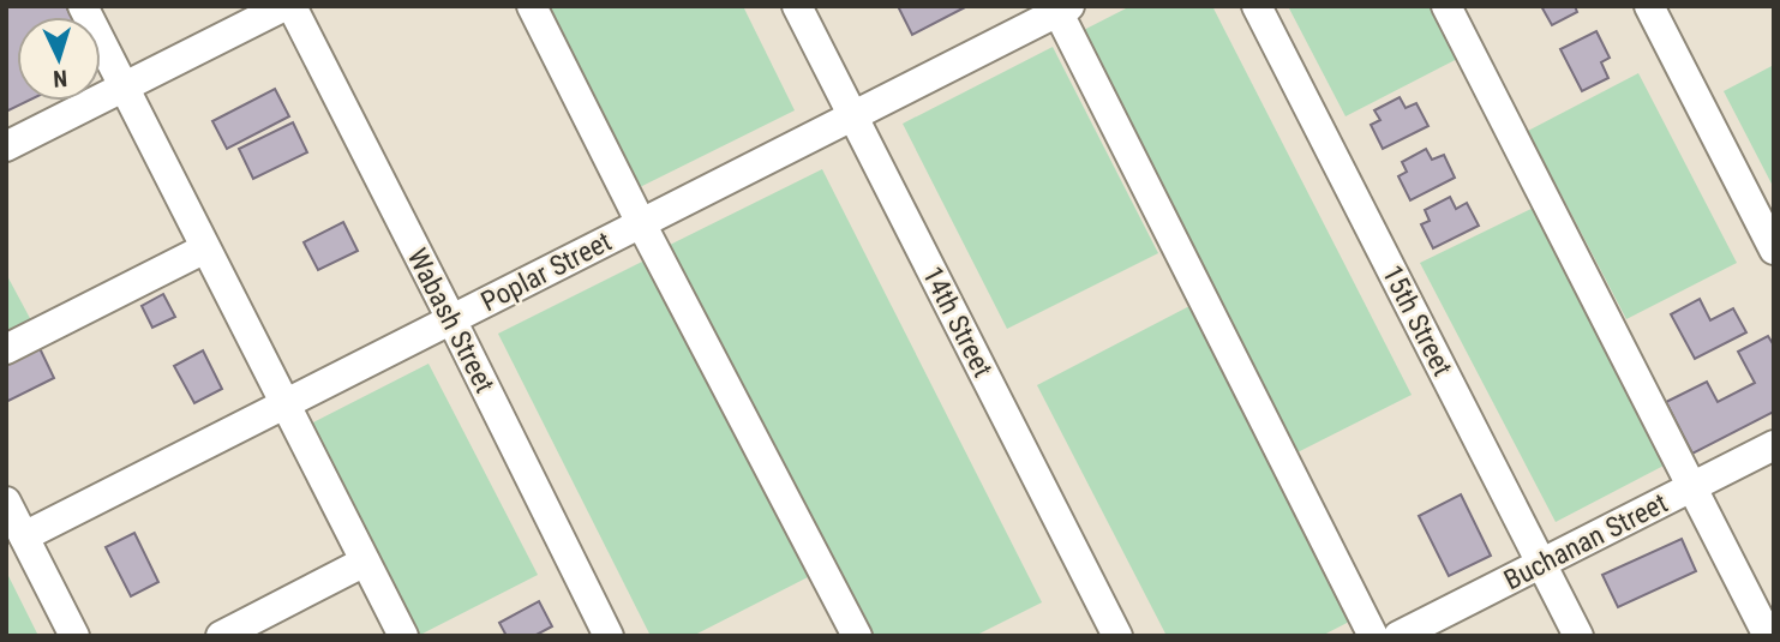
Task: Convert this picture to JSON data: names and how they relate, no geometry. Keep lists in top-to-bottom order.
{
  "streets": {
    "street": [
      "Poplar Street",
      "Wabash Street",
      "15th Street",
      "14th Street",
      "Buchanan Street"
    ]
  },
  "crossings": [
    ["Poplar Street", "Wabash Street"],
    ["Poplar Street", "14th Street"],
    ["15th Street", "Buchanan Street"]
  ],
  "north": "bottom"
}
